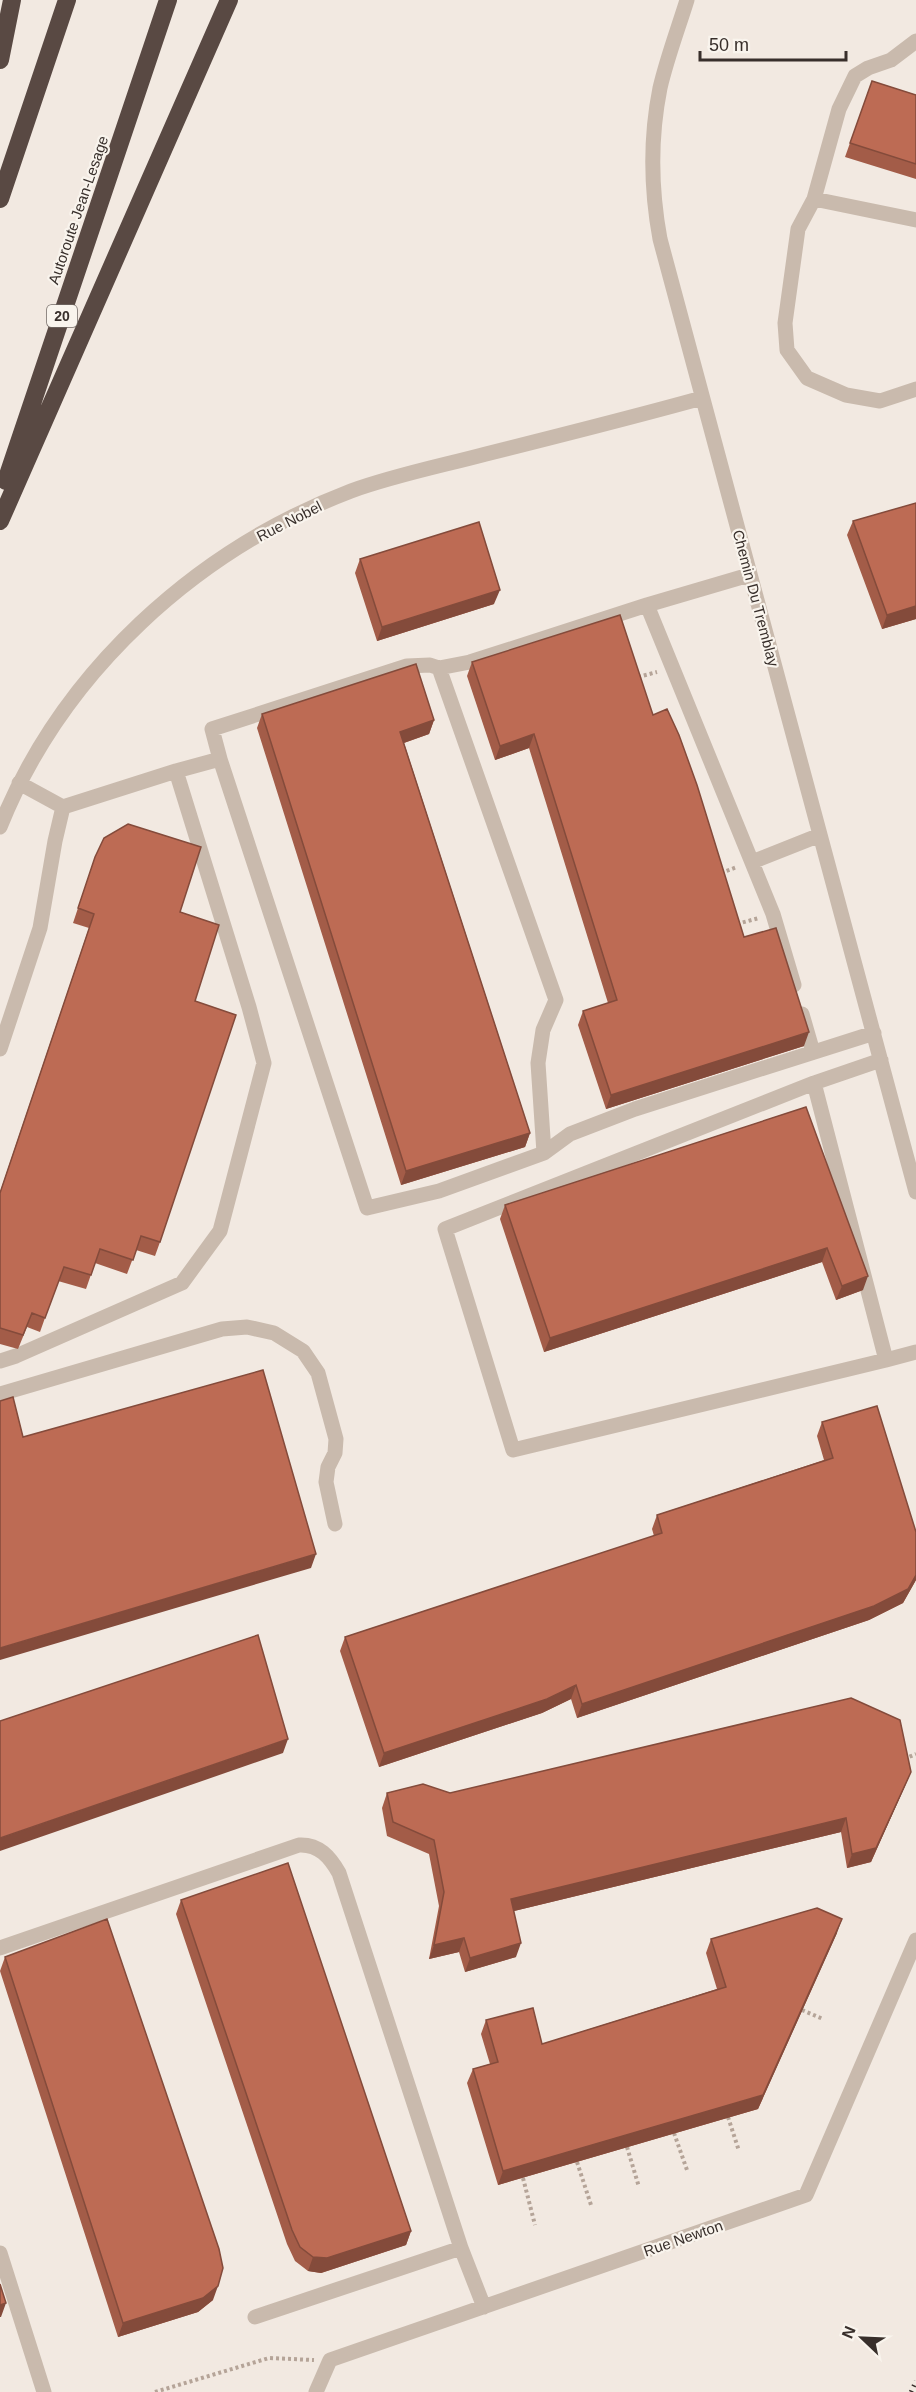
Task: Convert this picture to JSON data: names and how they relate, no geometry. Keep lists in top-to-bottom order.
{
  "streets": {
    "highway": ["Autoroute Jean-Lesage", "20"],
    "street": ["Rue Nobel", "Chemin Du Tremblay", "Rue Newton"]
  },
  "crossings": [
    ["Rue Nobel", "Chemin Du Tremblay"]
  ],
  "scale_bar": "50 m",
  "north": "top left"
}
